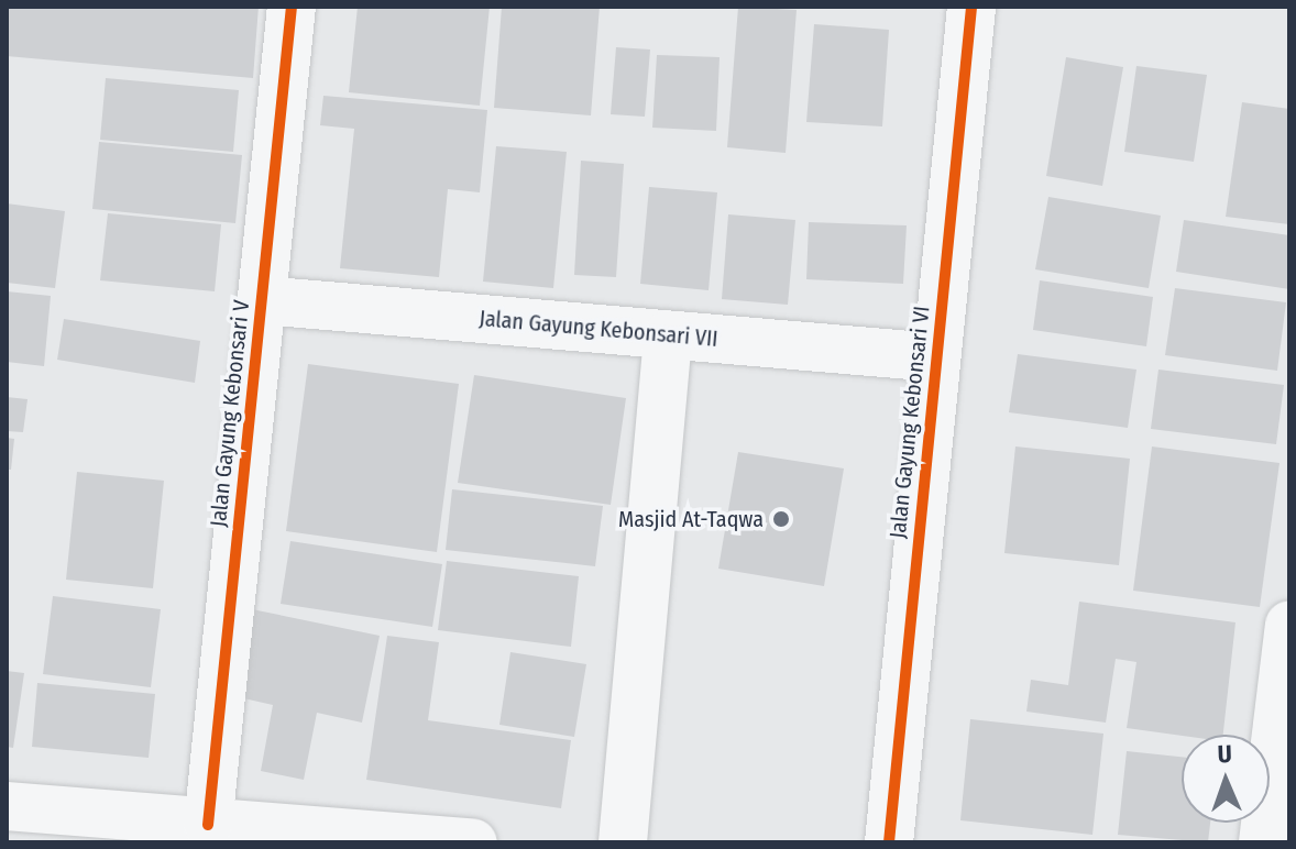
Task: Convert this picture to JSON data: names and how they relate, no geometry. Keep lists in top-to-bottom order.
{
  "streets": {
    "street": ["Jalan Gayung Kebonsari VII", "Jalan Gayung Kebonsari V", "Jalan Gayung Kebonsari VI"]
  },
  "crossings": [
    ["Jalan Gayung Kebonsari VII", "Jalan Gayung Kebonsari V"],
    ["Jalan Gayung Kebonsari VII", "Jalan Gayung Kebonsari VI"]
  ],
  "places": ["Masjid At-Taqwa"],
  "north": "top"
}
